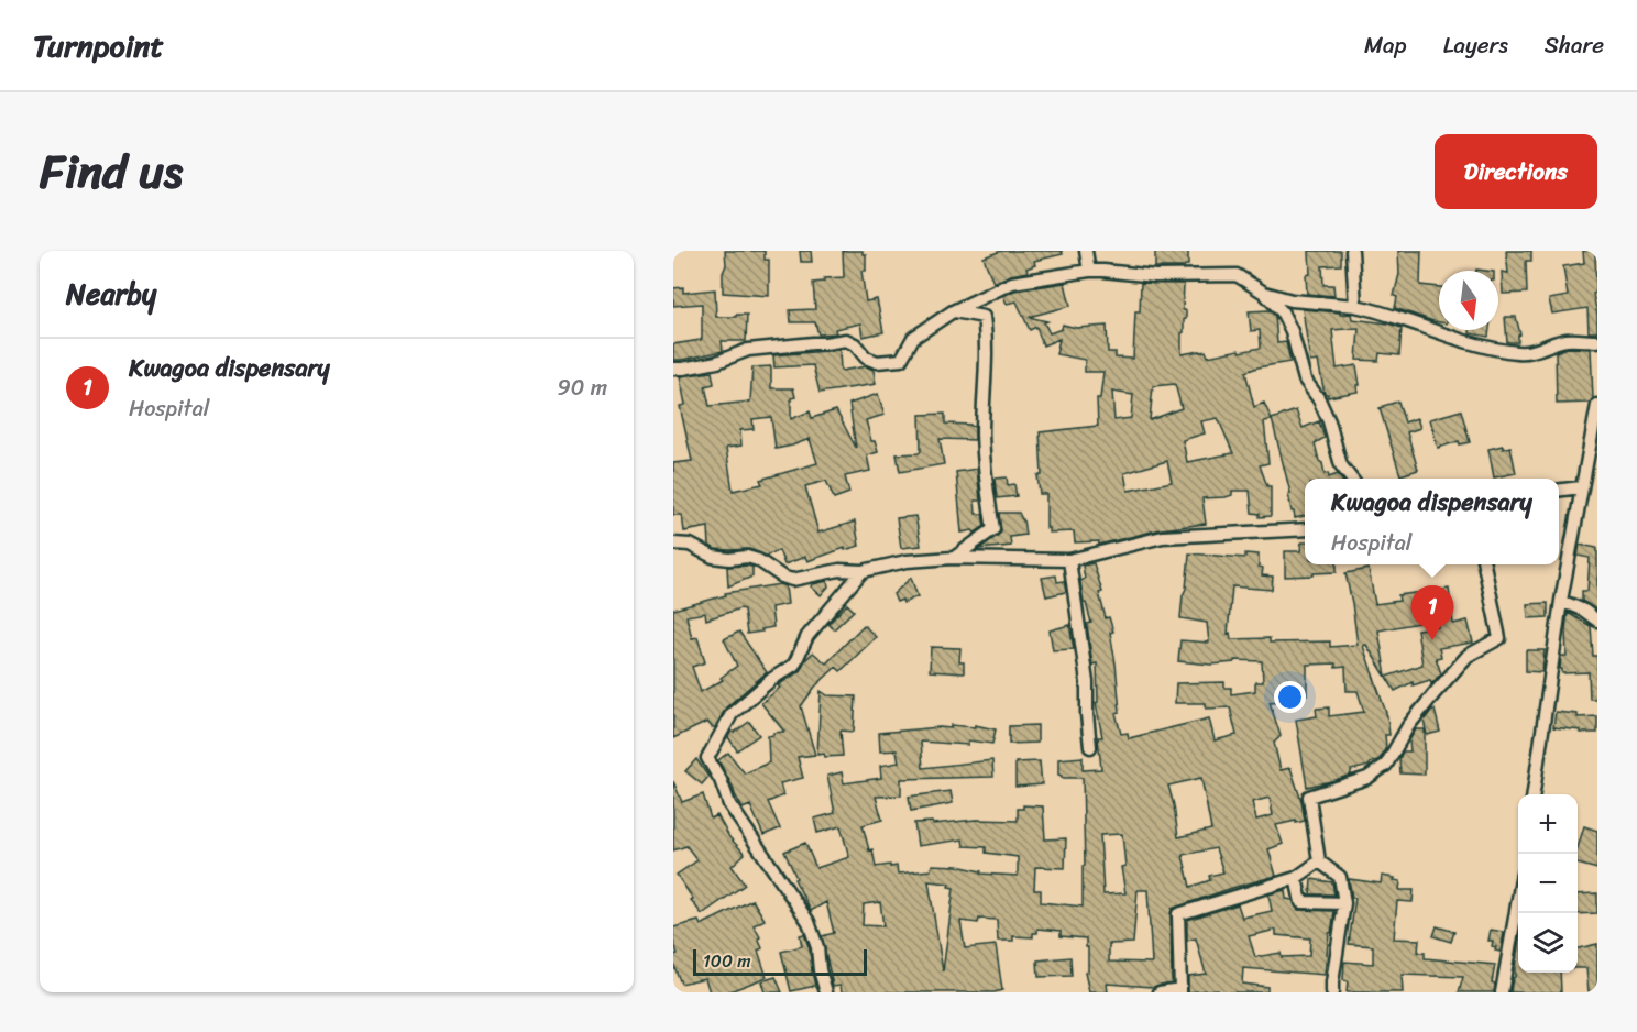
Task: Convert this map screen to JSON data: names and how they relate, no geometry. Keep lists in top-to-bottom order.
{
  "scale_bar": "100 m",
  "north": "bottom",
  "page": {
    "header": "Turnpoint",
    "nav": ["Map", "Layers", "Share"],
    "title": "Find us",
    "buttons": "Directions",
    "heading": "Nearby",
    "list": [
      {
        "mark": "1",
        "name": "Kwagoa dispensary",
        "note": "Hospital",
        "value": "90 m"
      }
    ],
    "popup": ["Kwagoa dispensary", "Hospital"],
    "pins": "1",
    "map_buttons": ["+", "−"],
    "scale": "100 m"
  }
}
